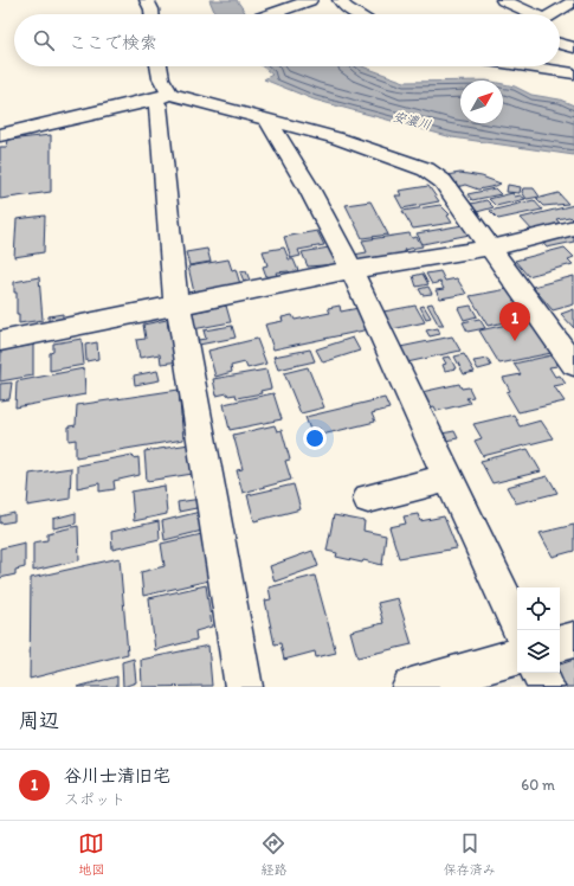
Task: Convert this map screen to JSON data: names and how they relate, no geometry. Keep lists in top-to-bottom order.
{
  "water": ["安濃川"],
  "north": "top right",
  "page": {
    "search": "ここで検索",
    "pins": "1",
    "heading": "周辺",
    "list": [
      {
        "mark": "1",
        "name": "谷川士清旧宅",
        "note": "スポット",
        "value": "60 m"
      }
    ],
    "nav": ["地図", "経路", "保存済み"]
  }
}
